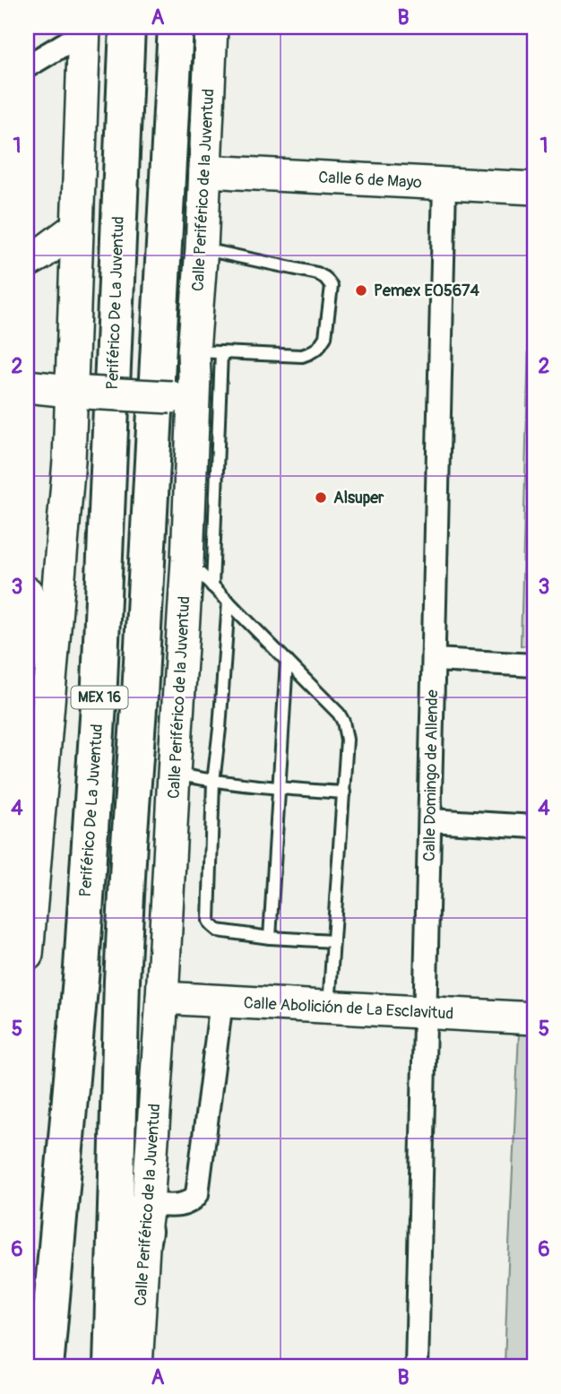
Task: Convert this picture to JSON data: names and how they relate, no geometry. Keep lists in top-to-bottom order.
{
  "streets": {
    "highway": ["Periférico De La Juventud", "MEX 16"],
    "main road": ["Calle 6 de Mayo", "Calle Periférico de la Juventud", "Calle Abolición de La Esclavitud"],
    "street": ["Calle Domingo de Allende"]
  },
  "crossings": [
    ["Calle 6 de Mayo", "Calle Periférico de la Juventud"],
    ["Calle 6 de Mayo", "Calle Domingo de Allende"],
    ["Calle Periférico de la Juventud", "Calle Abolición de La Esclavitud"],
    ["Calle Domingo de Allende", "Calle Abolición de La Esclavitud"]
  ],
  "places": ["Pemex E05674", "Alsuper"],
  "grid": {
    "columns": ["A", "B"],
    "rows": [
      "1",
      "2",
      "3",
      "4",
      "5",
      "6"
    ]
  }
}
